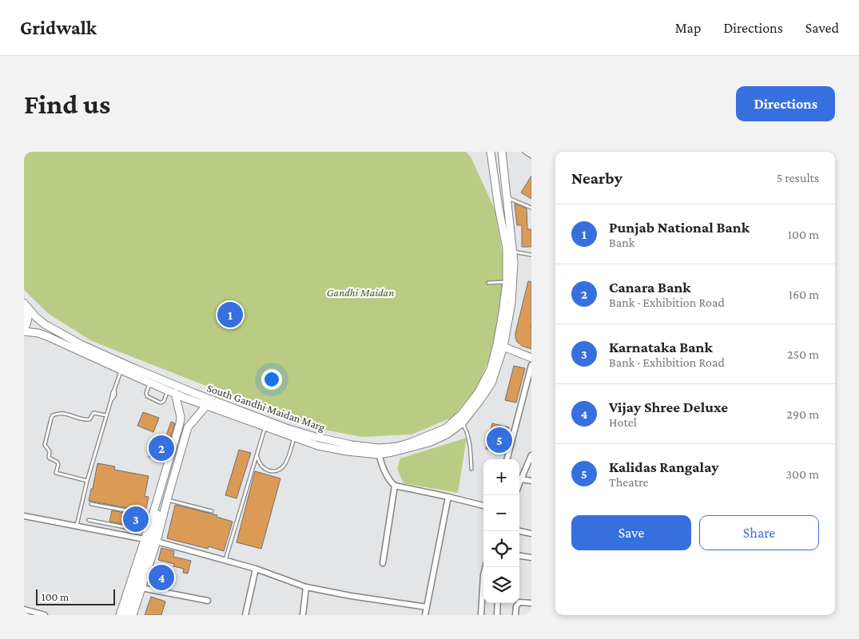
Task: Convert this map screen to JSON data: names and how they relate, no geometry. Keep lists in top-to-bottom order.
{
  "streets": {
    "main road": ["South Gandhi Maidan Marg"]
  },
  "parks": ["Gandhi Maidan"],
  "scale_bar": "100 m",
  "page": {
    "header": "Gridwalk",
    "nav": ["Map", "Directions", "Saved"],
    "buttons": [
      "Directions",
      ["Save", "Share"]
    ],
    "title": "Find us",
    "heading": ["Nearby", "5 results"],
    "list": [
      {
        "mark": "1",
        "name": "Punjab National Bank",
        "note": "Bank",
        "value": "100 m"
      },
      {
        "mark": "2",
        "name": "Canara Bank",
        "note": "Bank · Exhibition Road",
        "value": "160 m"
      },
      {
        "mark": "3",
        "name": "Karnataka Bank",
        "note": "Bank · Exhibition Road",
        "value": "250 m"
      },
      {
        "mark": "4",
        "name": "Vijay Shree Deluxe",
        "note": "Hotel",
        "value": "290 m"
      },
      {
        "mark": "5",
        "name": "Kalidas Rangalay",
        "note": "Theatre",
        "value": "300 m"
      }
    ],
    "pins": [
      "1",
      "5",
      "2",
      "3",
      "4"
    ],
    "map_buttons": ["+", "−"],
    "scale": "100 m"
  }
}
